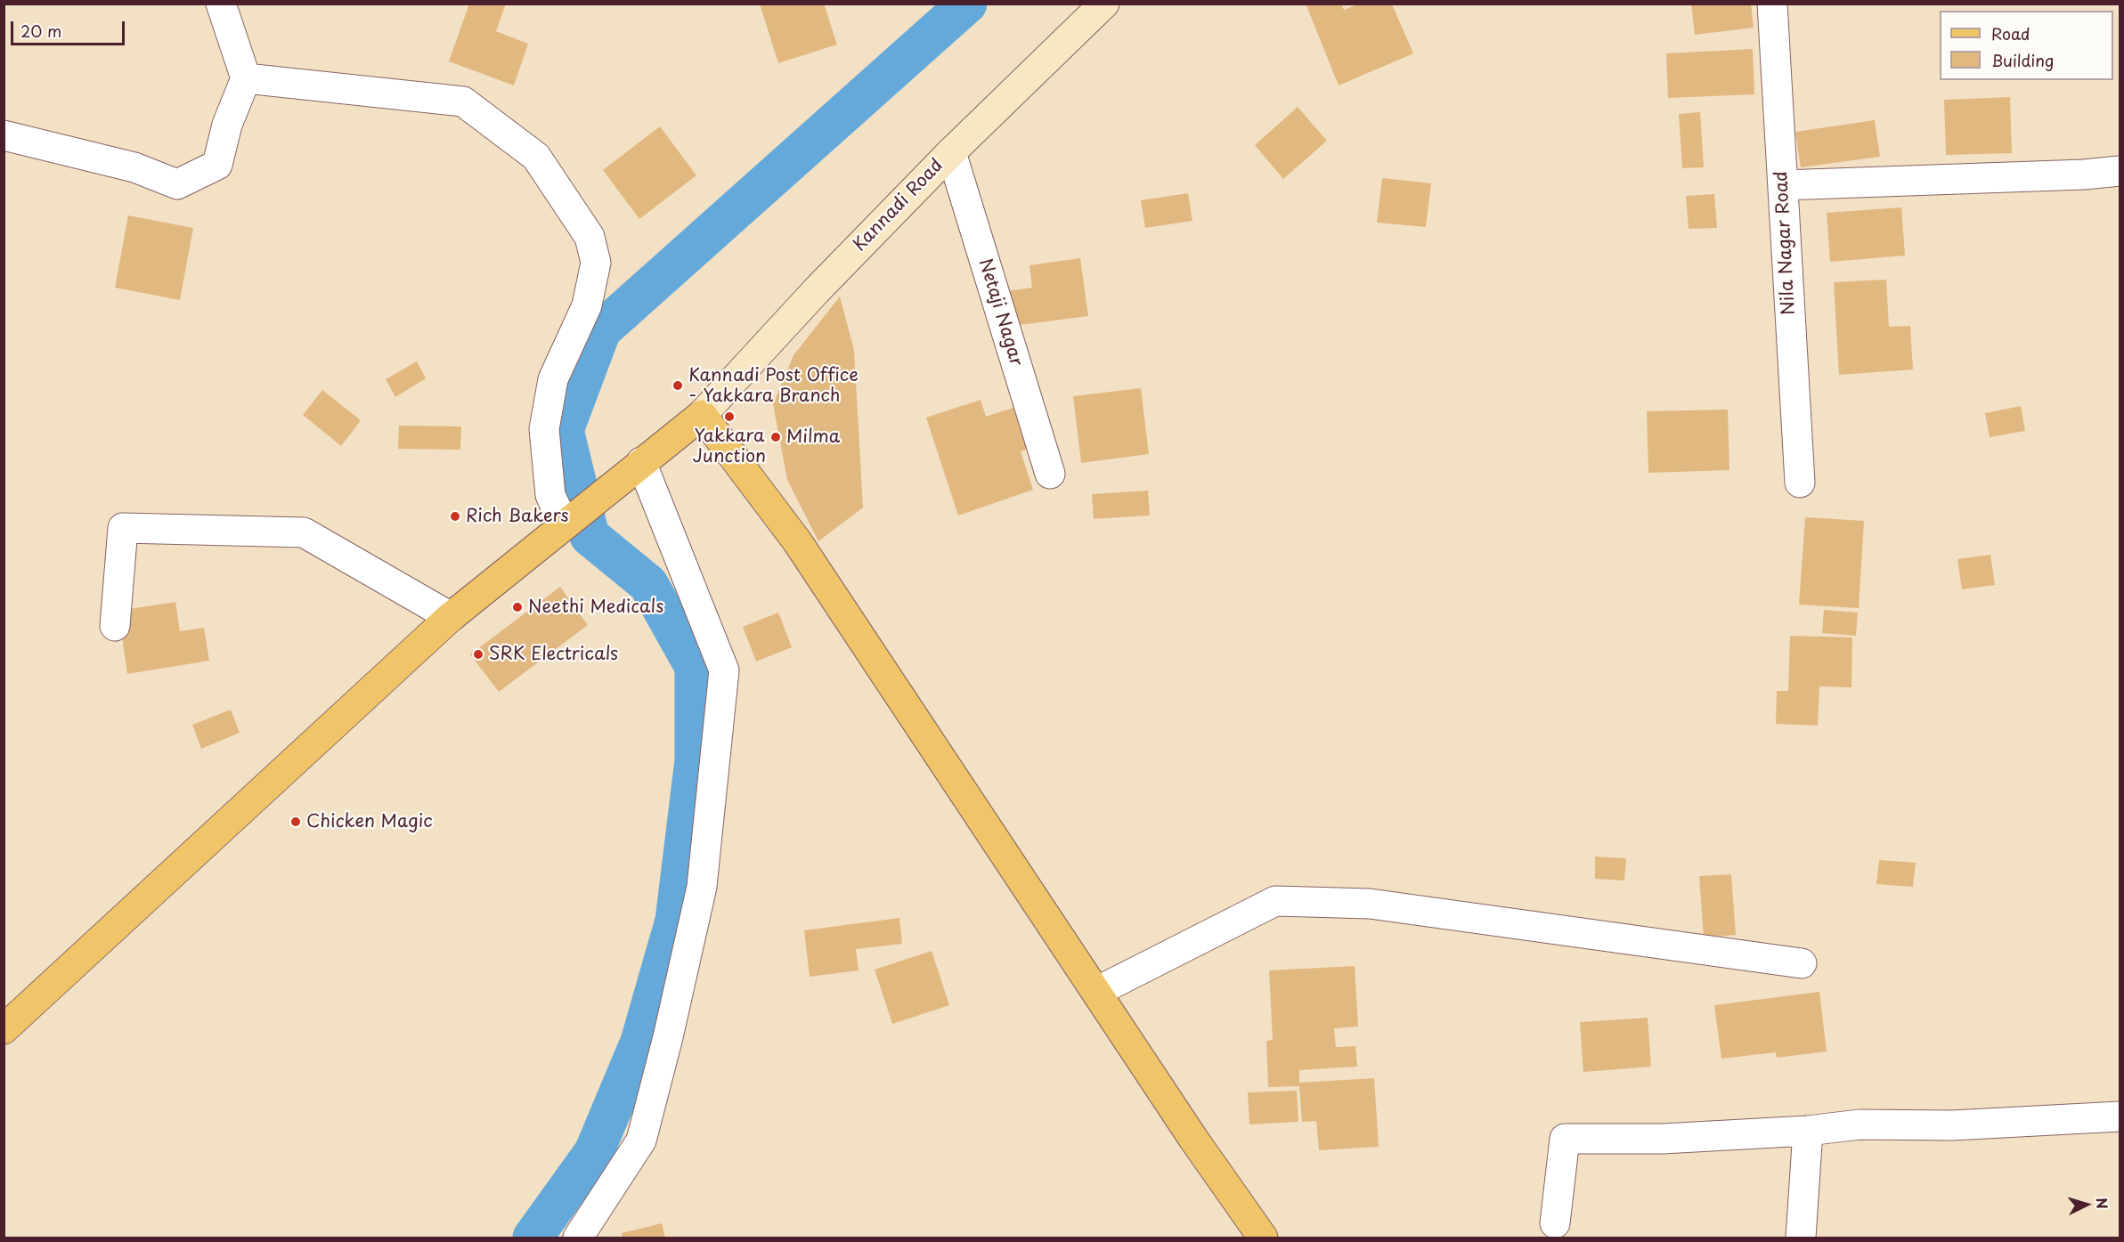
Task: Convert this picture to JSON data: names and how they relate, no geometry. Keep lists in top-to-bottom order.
{
  "streets": {
    "street": ["Kannadi Road", "Nila Nagar Road", "Netaji Nagar"]
  },
  "crossings": [
    ["Kannadi Road", "Netaji Nagar"]
  ],
  "places": [
    "Kannadi Post Office - Yakkara Branch",
    "Yakkara Junction",
    "Milma",
    "Rich Bakers",
    "Neethi Medicals",
    "SRK Electricals",
    "Chicken Magic"
  ],
  "legend": ["Road", "Building"],
  "scale_bar": "20 m",
  "north": "right"
}
